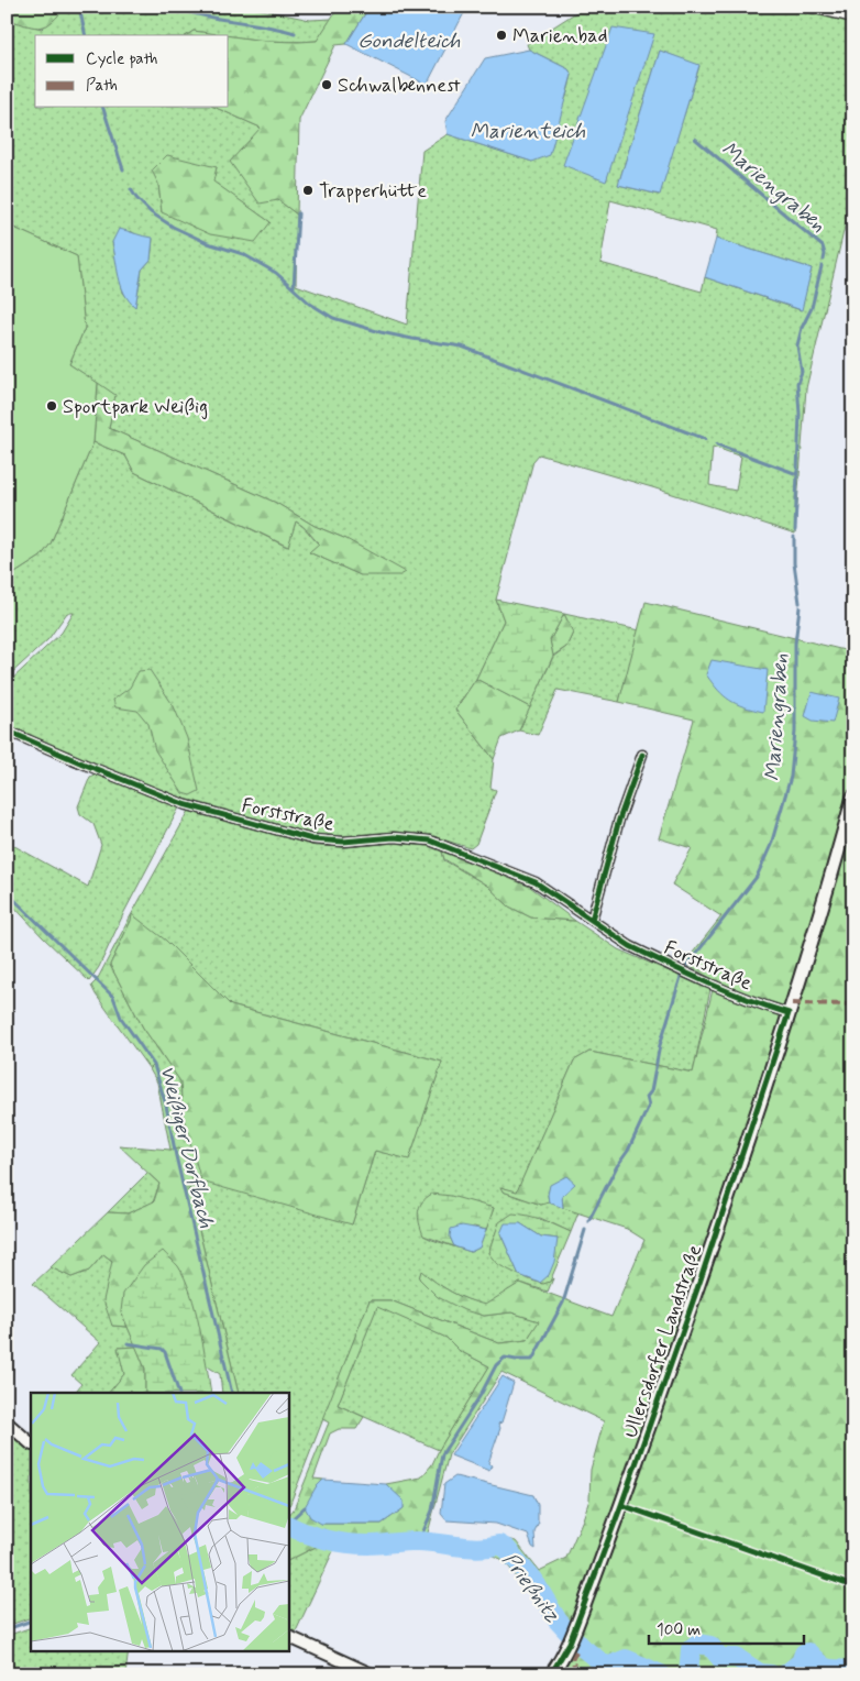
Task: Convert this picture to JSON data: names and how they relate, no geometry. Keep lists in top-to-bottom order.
{
  "streets": {
    "main road": ["Ullersdorfer Landstraße"],
    "street": ["Forststraße"]
  },
  "crossings": [
    ["Forststraße", "Ullersdorfer Landstraße"]
  ],
  "water": [
    "Gondelteich",
    "Marienteich",
    "Mariengraben",
    "Weißiger Dorfbach",
    "Prießnitz"
  ],
  "places": [
    "Marienbad",
    "Schwalbennest",
    "Trapperhütte",
    "Sportpark Weißig"
  ],
  "legend": ["Cycle path", "Path"],
  "scale_bar": "100 m"
}
